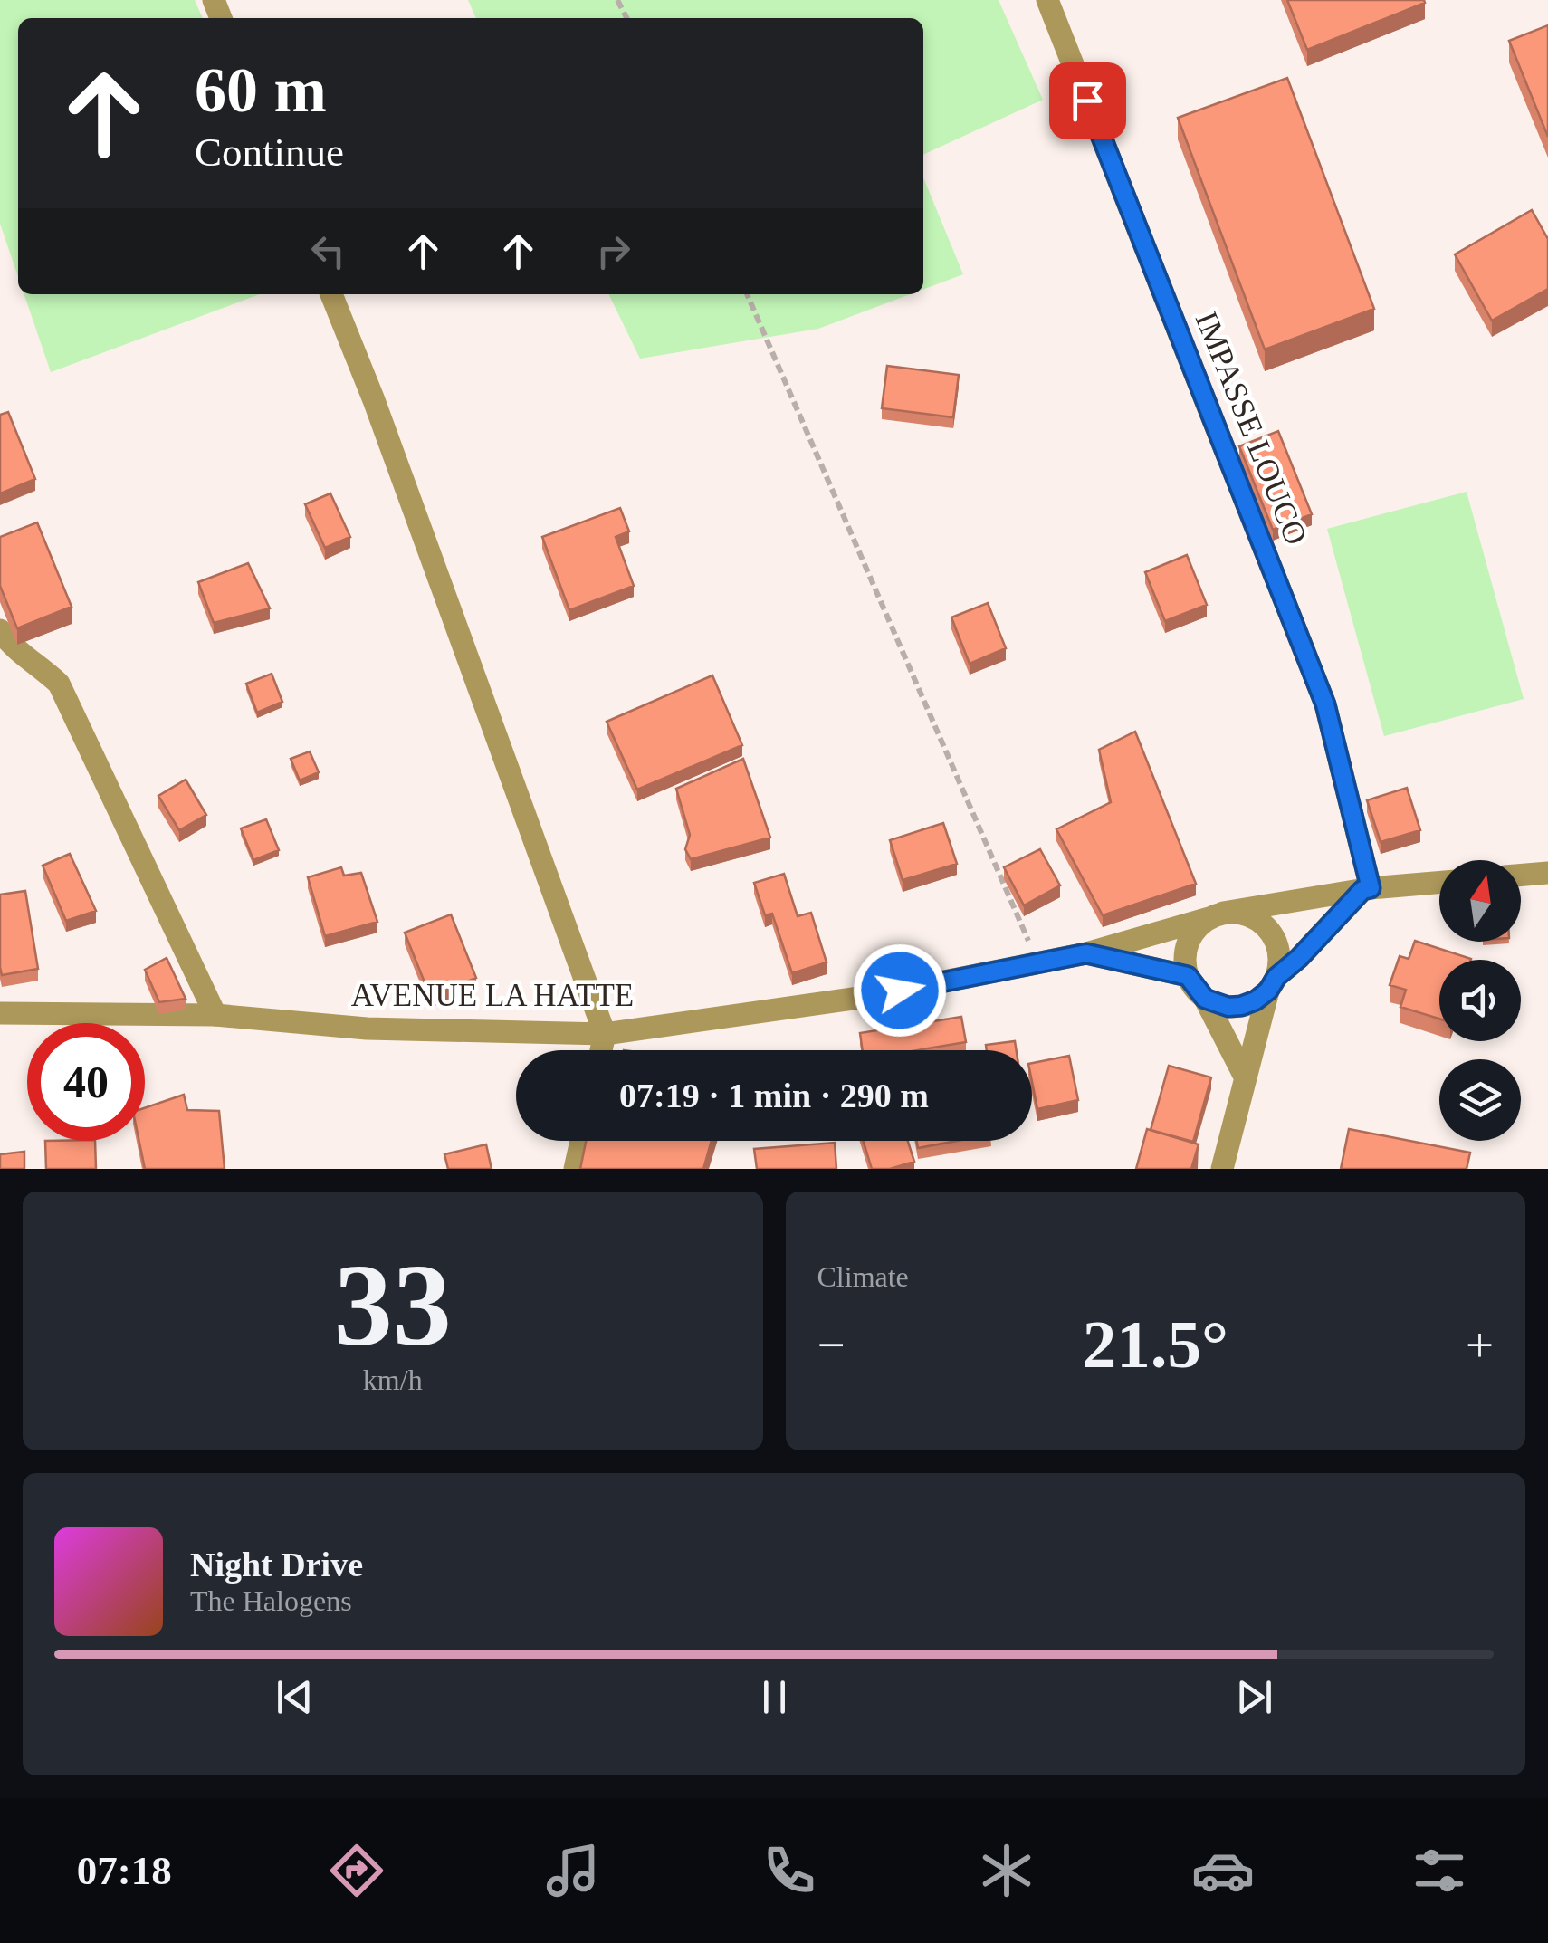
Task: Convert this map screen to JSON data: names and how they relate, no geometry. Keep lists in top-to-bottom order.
{
  "streets": {
    "street": ["IMPASSE LOUCO", "AVENUE LA HATTE"]
  },
  "crossings": [
    ["IMPASSE LOUCO", "AVENUE LA HATTE"]
  ],
  "north": "top",
  "page": {
    "turn": ["60 m", "Continue"],
    "limit": "40",
    "trip": "07:19 · 1 min · 290 m",
    "tile": [
      ["33", "km/h"],
      "Climate"
    ],
    "heat": ["−", "21.5°", "+"],
    "song": ["Night Drive", "The Halogens"],
    "tabs": "07:18"
  }
}
